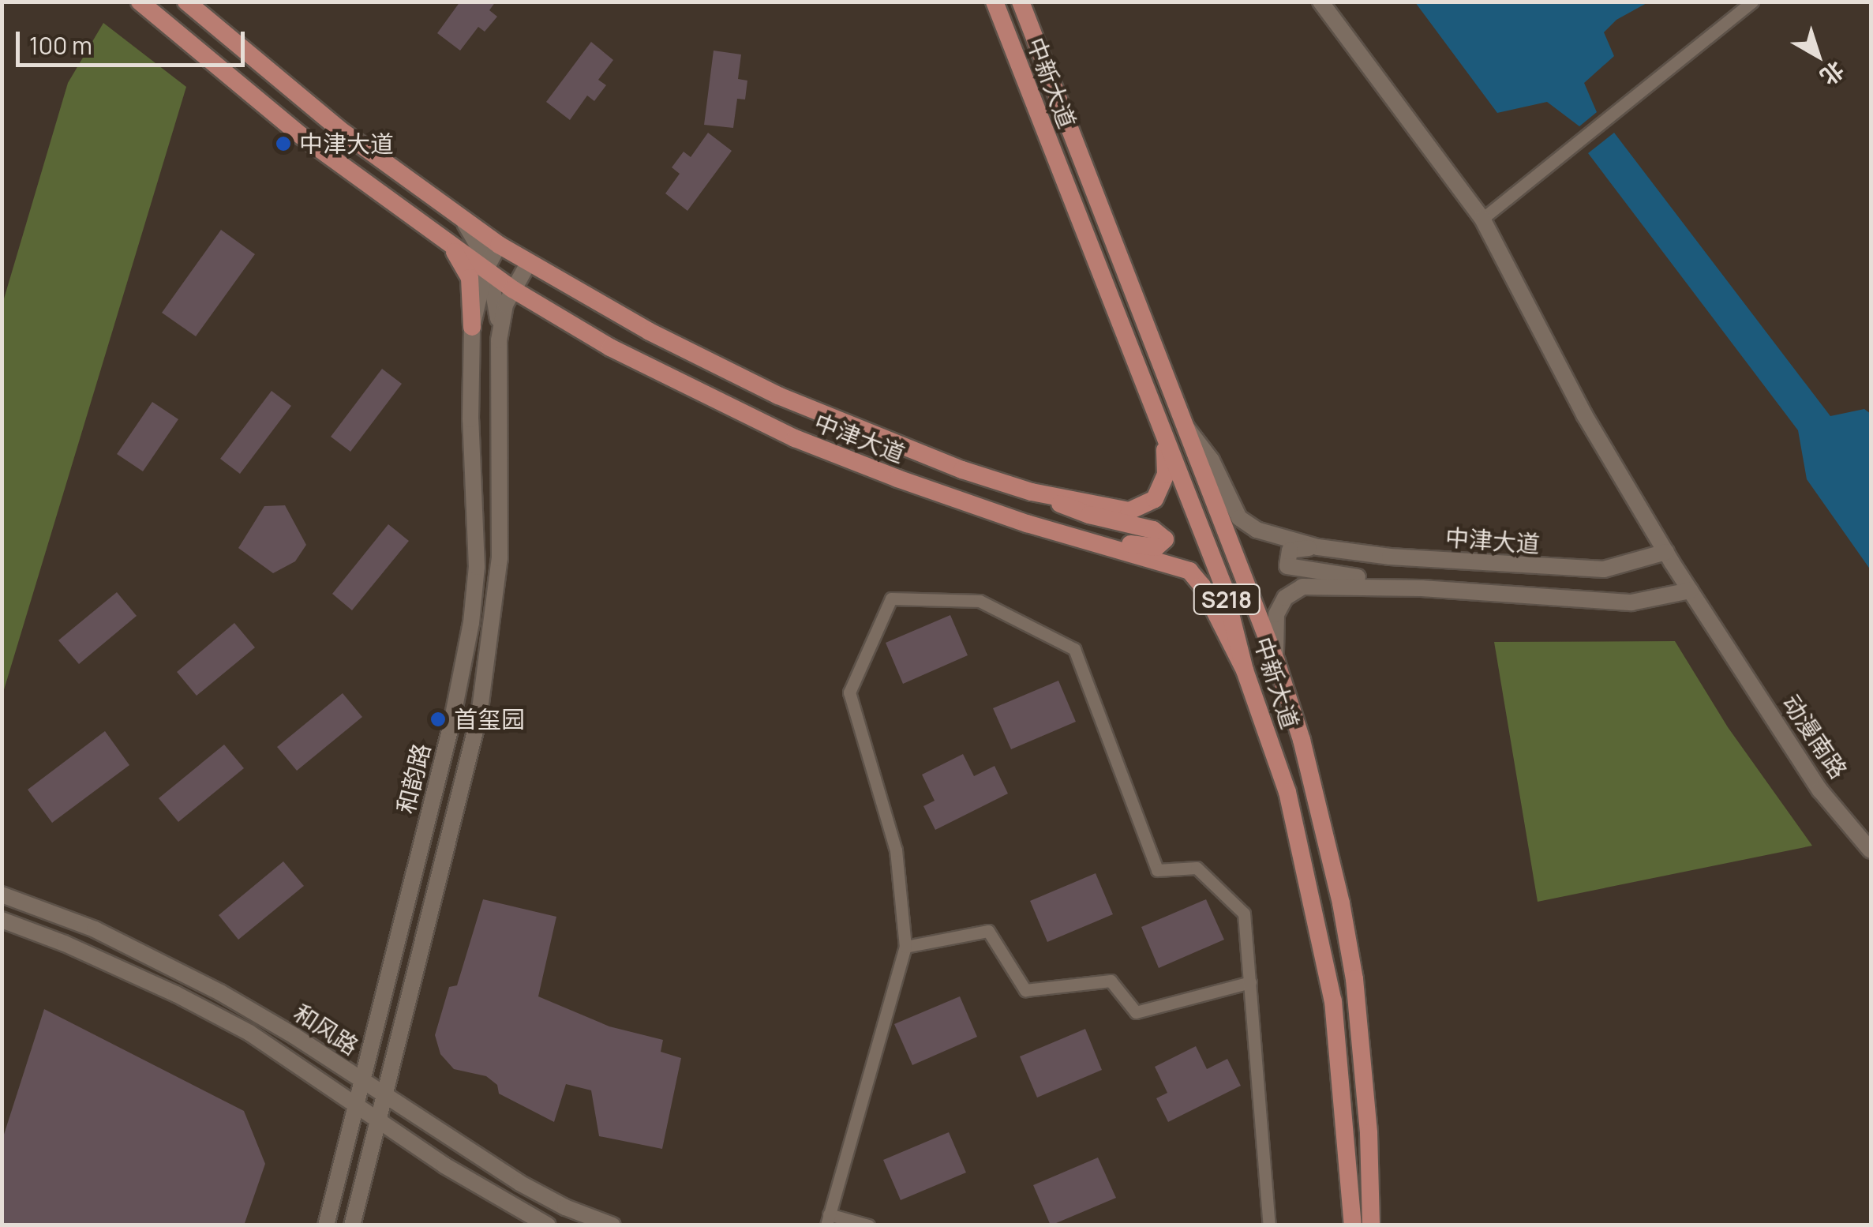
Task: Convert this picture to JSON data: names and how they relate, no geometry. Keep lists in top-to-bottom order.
{
  "streets": {
    "main road": ["中新大道", "中津大道", "S218"],
    "street": ["动漫南路", "和韵路", "和风路"]
  },
  "crossings": [
    ["中新大道", "中津大道"],
    ["中津大道", "动漫南路"],
    ["中津大道", "和韵路"],
    ["和韵路", "和风路"]
  ],
  "places": ["中津大道", "首玺园"],
  "scale_bar": "100 m",
  "north": "bottom right"
}
